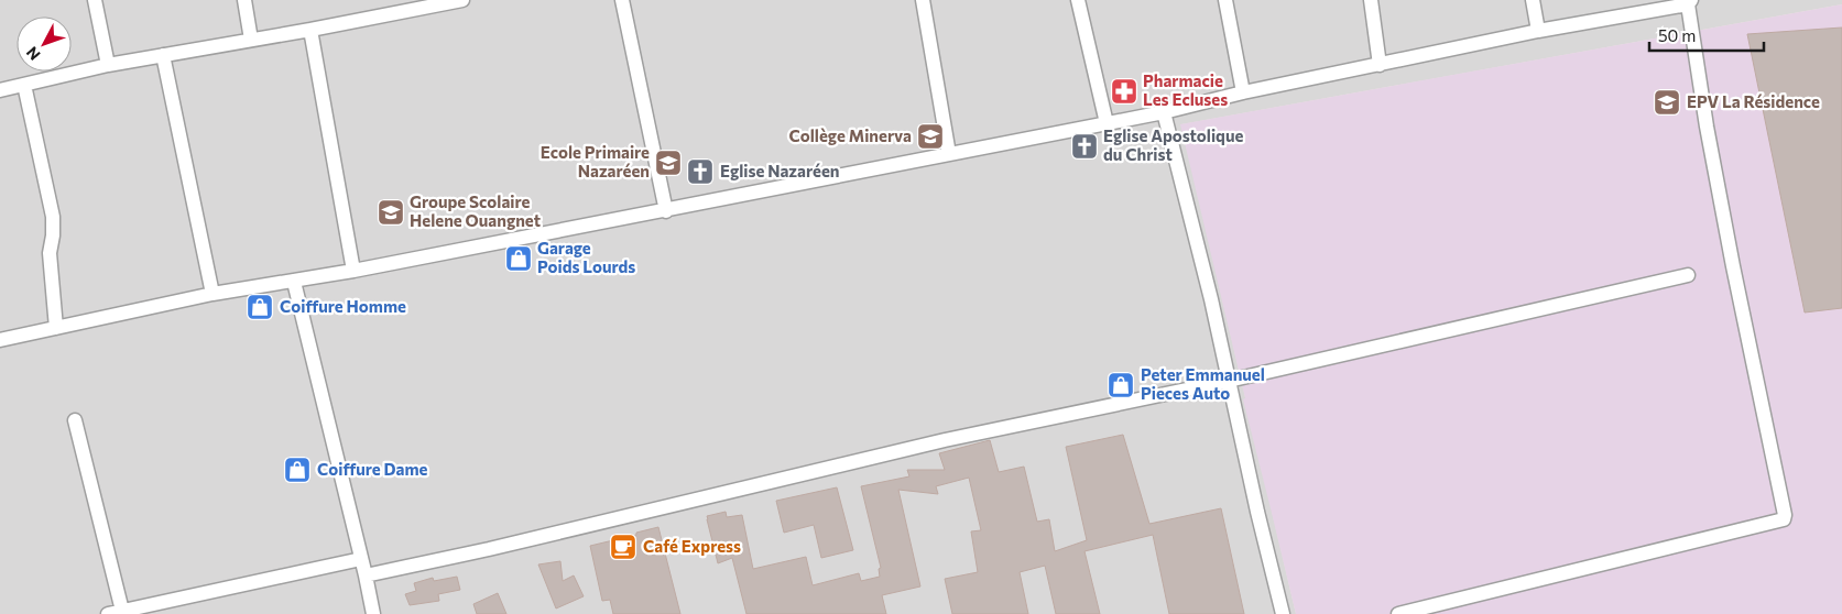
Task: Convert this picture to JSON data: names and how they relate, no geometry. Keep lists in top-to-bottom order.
{
  "places": {
    "pharmacy": ["Pharmacie Les Ecluses"],
    "school or university": [
      "EPV La Résidence",
      "Collège Minerva",
      "Ecole Primaire Nazaréen",
      "Groupe Scolaire Helene Ouangnet"
    ],
    "church": ["Eglise Apostolique du Christ", "Eglise Nazaréen"],
    "shop": [
      "Garage Poids Lourds",
      "Coiffure Homme",
      "Peter Emmanuel Pieces Auto",
      "Coiffure Dame"
    ],
    "cafe": ["Café Express"]
  },
  "scale_bar": "50 m",
  "north": "bottom left"
}
